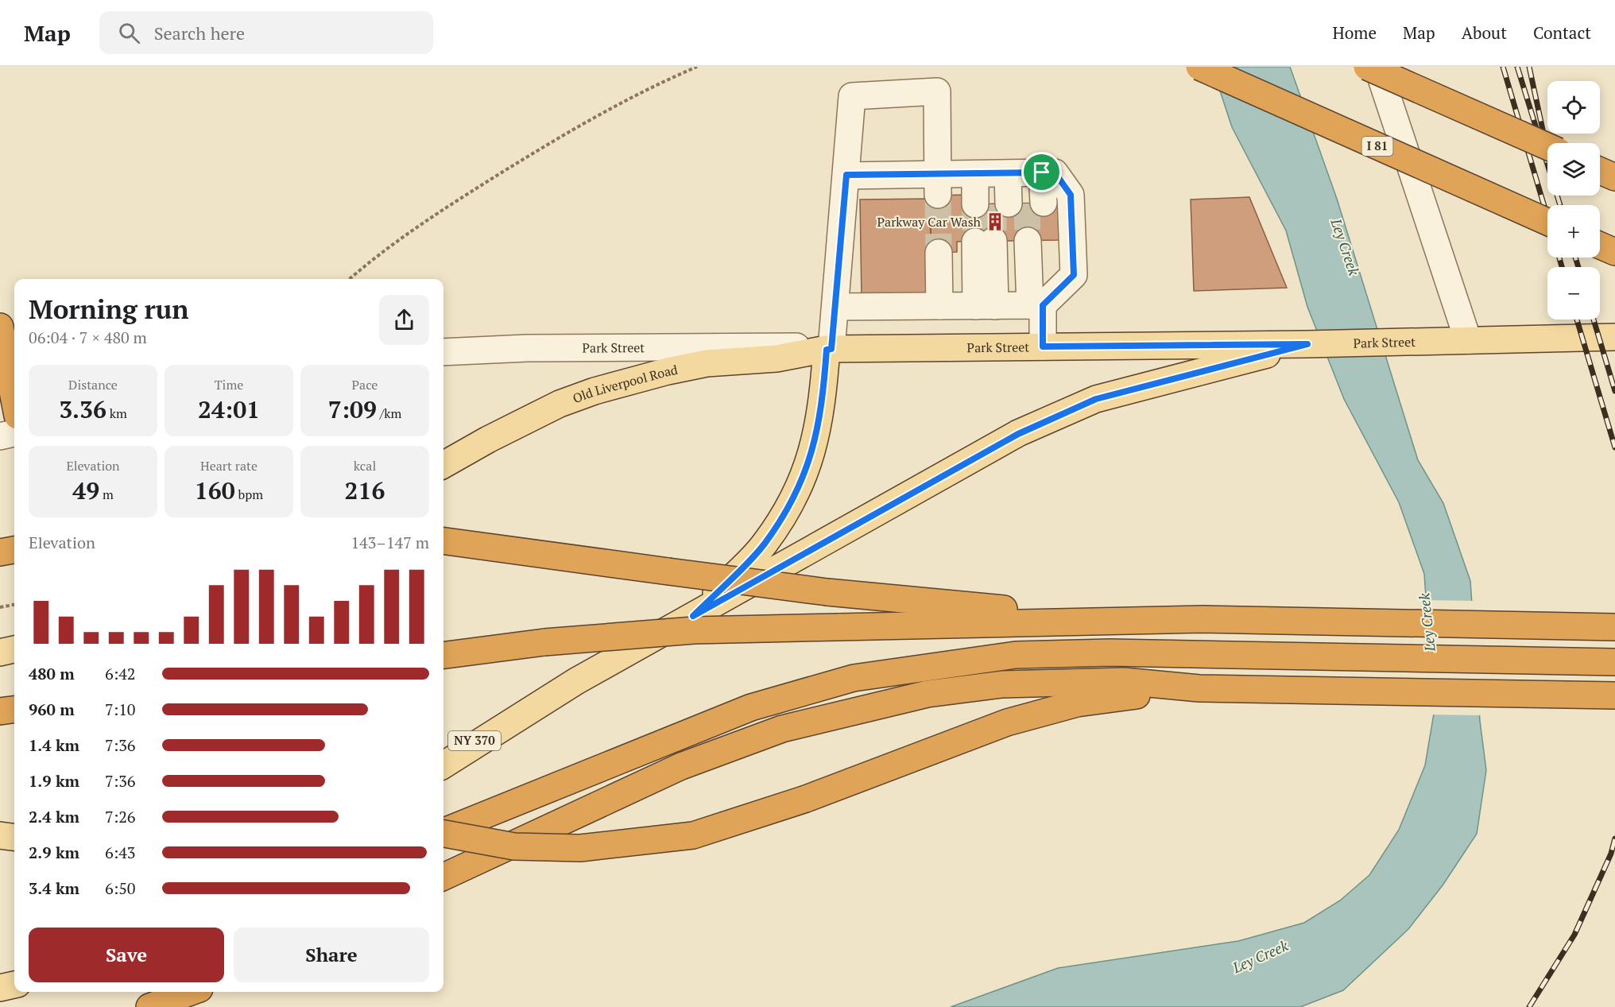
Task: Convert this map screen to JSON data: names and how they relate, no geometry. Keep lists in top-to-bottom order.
{
  "streets": {
    "highway": ["I 81"],
    "main road": ["Park Street", "Old Liverpool Road", "NY 370"]
  },
  "crossings": [
    ["Park Street", "Old Liverpool Road"],
    ["Park Street", "NY 370"],
    ["Old Liverpool Road", "NY 370"]
  ],
  "water": ["Ley Creek"],
  "places": {
    "building": ["Parkway Car Wash"]
  },
  "page": {
    "header": "Map",
    "search": "Search here",
    "nav": [
      "Home",
      "Map",
      "About",
      "Contact"
    ],
    "map_buttons": ["+", "−"],
    "heading": ["Morning run", "06:04 · 7 × 480 m"],
    "stats": [
      ["Distance", "3.36 km"],
      ["Time", "24:01"],
      ["Pace", "7:09 /km"],
      ["Elevation", "49 m"],
      ["Heart rate", "160 bpm"],
      ["kcal", "216"]
    ],
    "chart": ["Elevation", "143–147 m"],
    "list": [
      {
        "name": "480 m",
        "note": "6:42"
      },
      {
        "name": "960 m",
        "note": "7:10"
      },
      {
        "name": "1.4 km",
        "note": "7:36"
      },
      {
        "name": "1.9 km",
        "note": "7:36"
      },
      {
        "name": "2.4 km",
        "note": "7:26"
      },
      {
        "name": "2.9 km",
        "note": "6:43"
      },
      {
        "name": "3.4 km",
        "note": "6:50"
      }
    ],
    "buttons": ["Save", "Share"]
  }
}
